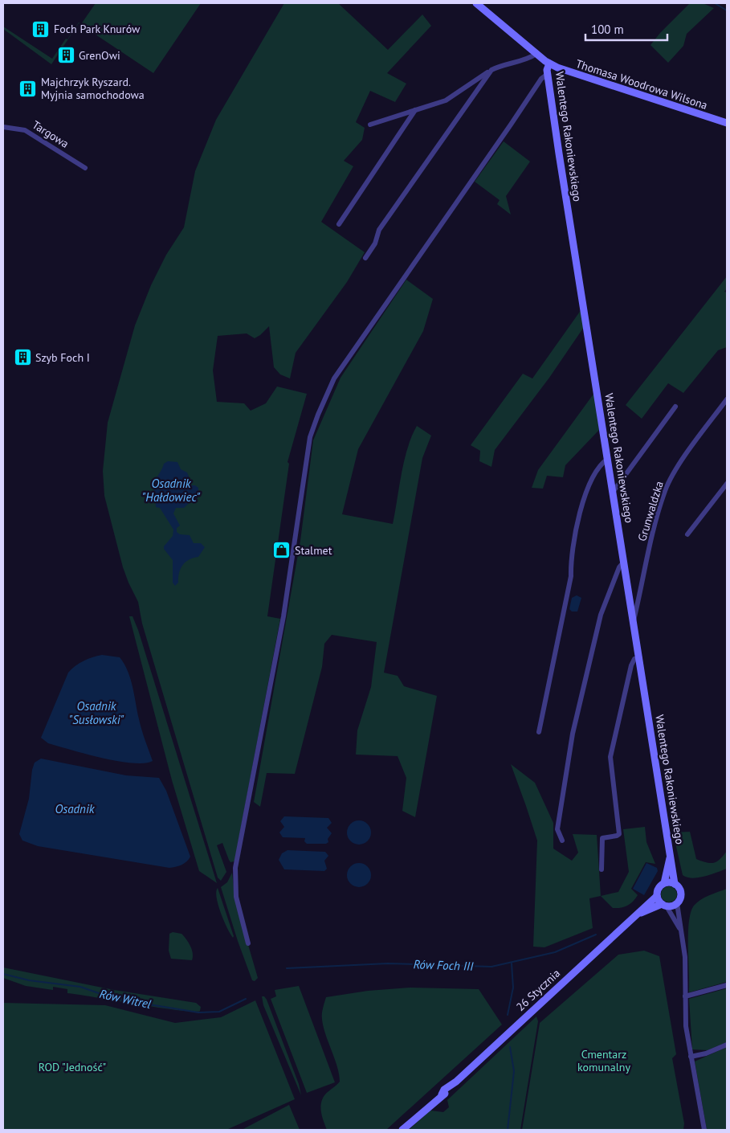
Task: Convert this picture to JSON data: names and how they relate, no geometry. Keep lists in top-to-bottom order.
{
  "streets": {
    "street": [
      "Thomasa Woodrowa Wilsona",
      "Targowa",
      "Walentego Rakoniewskiego",
      "Grunwaldzka",
      "26 Stycznia"
    ]
  },
  "crossings": [
    ["Thomasa Woodrowa Wilsona", "Walentego Rakoniewskiego"],
    ["Walentego Rakoniewskiego", "Grunwaldzka"],
    ["Walentego Rakoniewskiego", "26 Stycznia"]
  ],
  "water": [
    "Osadnik \"Hałdowiec\"",
    "Osadnik \"Susłowski\"",
    "Osadnik",
    "Rów Foch III",
    "Rów Witrel"
  ],
  "parks": ["Cmentarz komunalny", "ROD \"Jedność\""],
  "places": {
    "building": [
      "Foch Park Knurów",
      "GrenOwi",
      "Majchrzyk Ryszard. Myjnia samochodowa",
      "Szyb Foch I"
    ],
    "shop": ["Stalmet"]
  },
  "scale_bar": "100 m"
}
